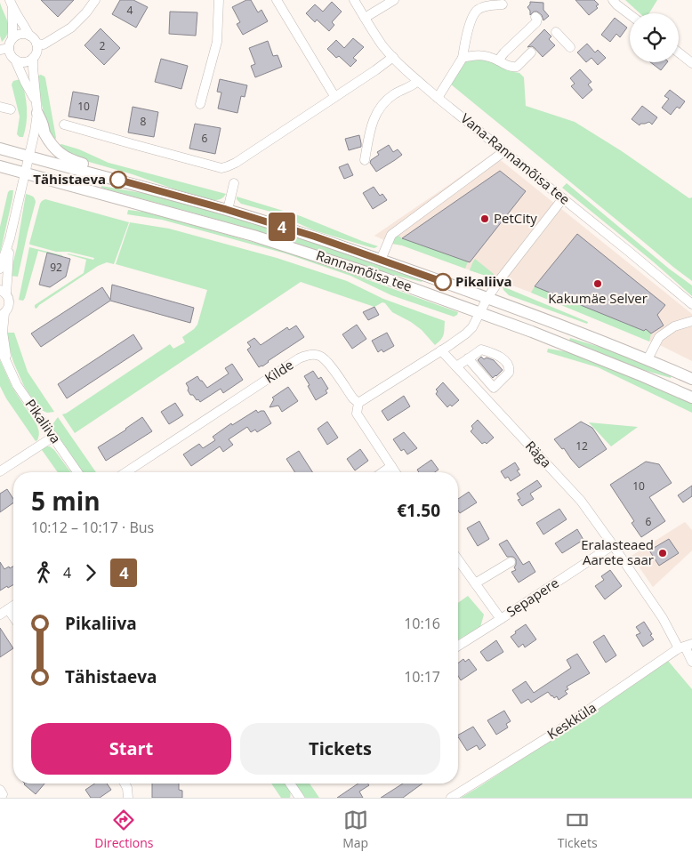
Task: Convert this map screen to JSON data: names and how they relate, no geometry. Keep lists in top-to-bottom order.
{
  "streets": {
    "main road": ["Rannamõisa tee"],
    "street": [
      "Vana-Rannamõisa tee",
      "Kilde",
      "Pikaliiva",
      "Räga",
      "Sepapere",
      "Keskküla"
    ]
  },
  "crossings": [
    ["Rannamõisa tee", "Pikaliiva"],
    ["Räga", "Sepapere"],
    ["Räga", "Keskküla"]
  ],
  "places": [
    "Tähistaeva",
    "PetCity",
    "Pikaliiva",
    "Kakumäe Selver",
    "Eralasteaed Aarete saar"
  ],
  "lines": ["bus line 4"],
  "house_numbers": [
    "4",
    "2",
    "10",
    "8",
    "6",
    "92",
    "12",
    "10",
    "6"
  ],
  "page": {
    "on_map": "4",
    "heading": ["5 min", "10:12 – 10:17 · Bus", "€1.50"],
    "legs": ["4", "4"],
    "list": [
      {
        "name": "Pikaliiva",
        "value": "10:16"
      },
      {
        "name": "Tähistaeva",
        "value": "10:17"
      }
    ],
    "buttons": ["Start", "Tickets"],
    "tabs": ["Directions", "Map", "Tickets"]
  }
}
